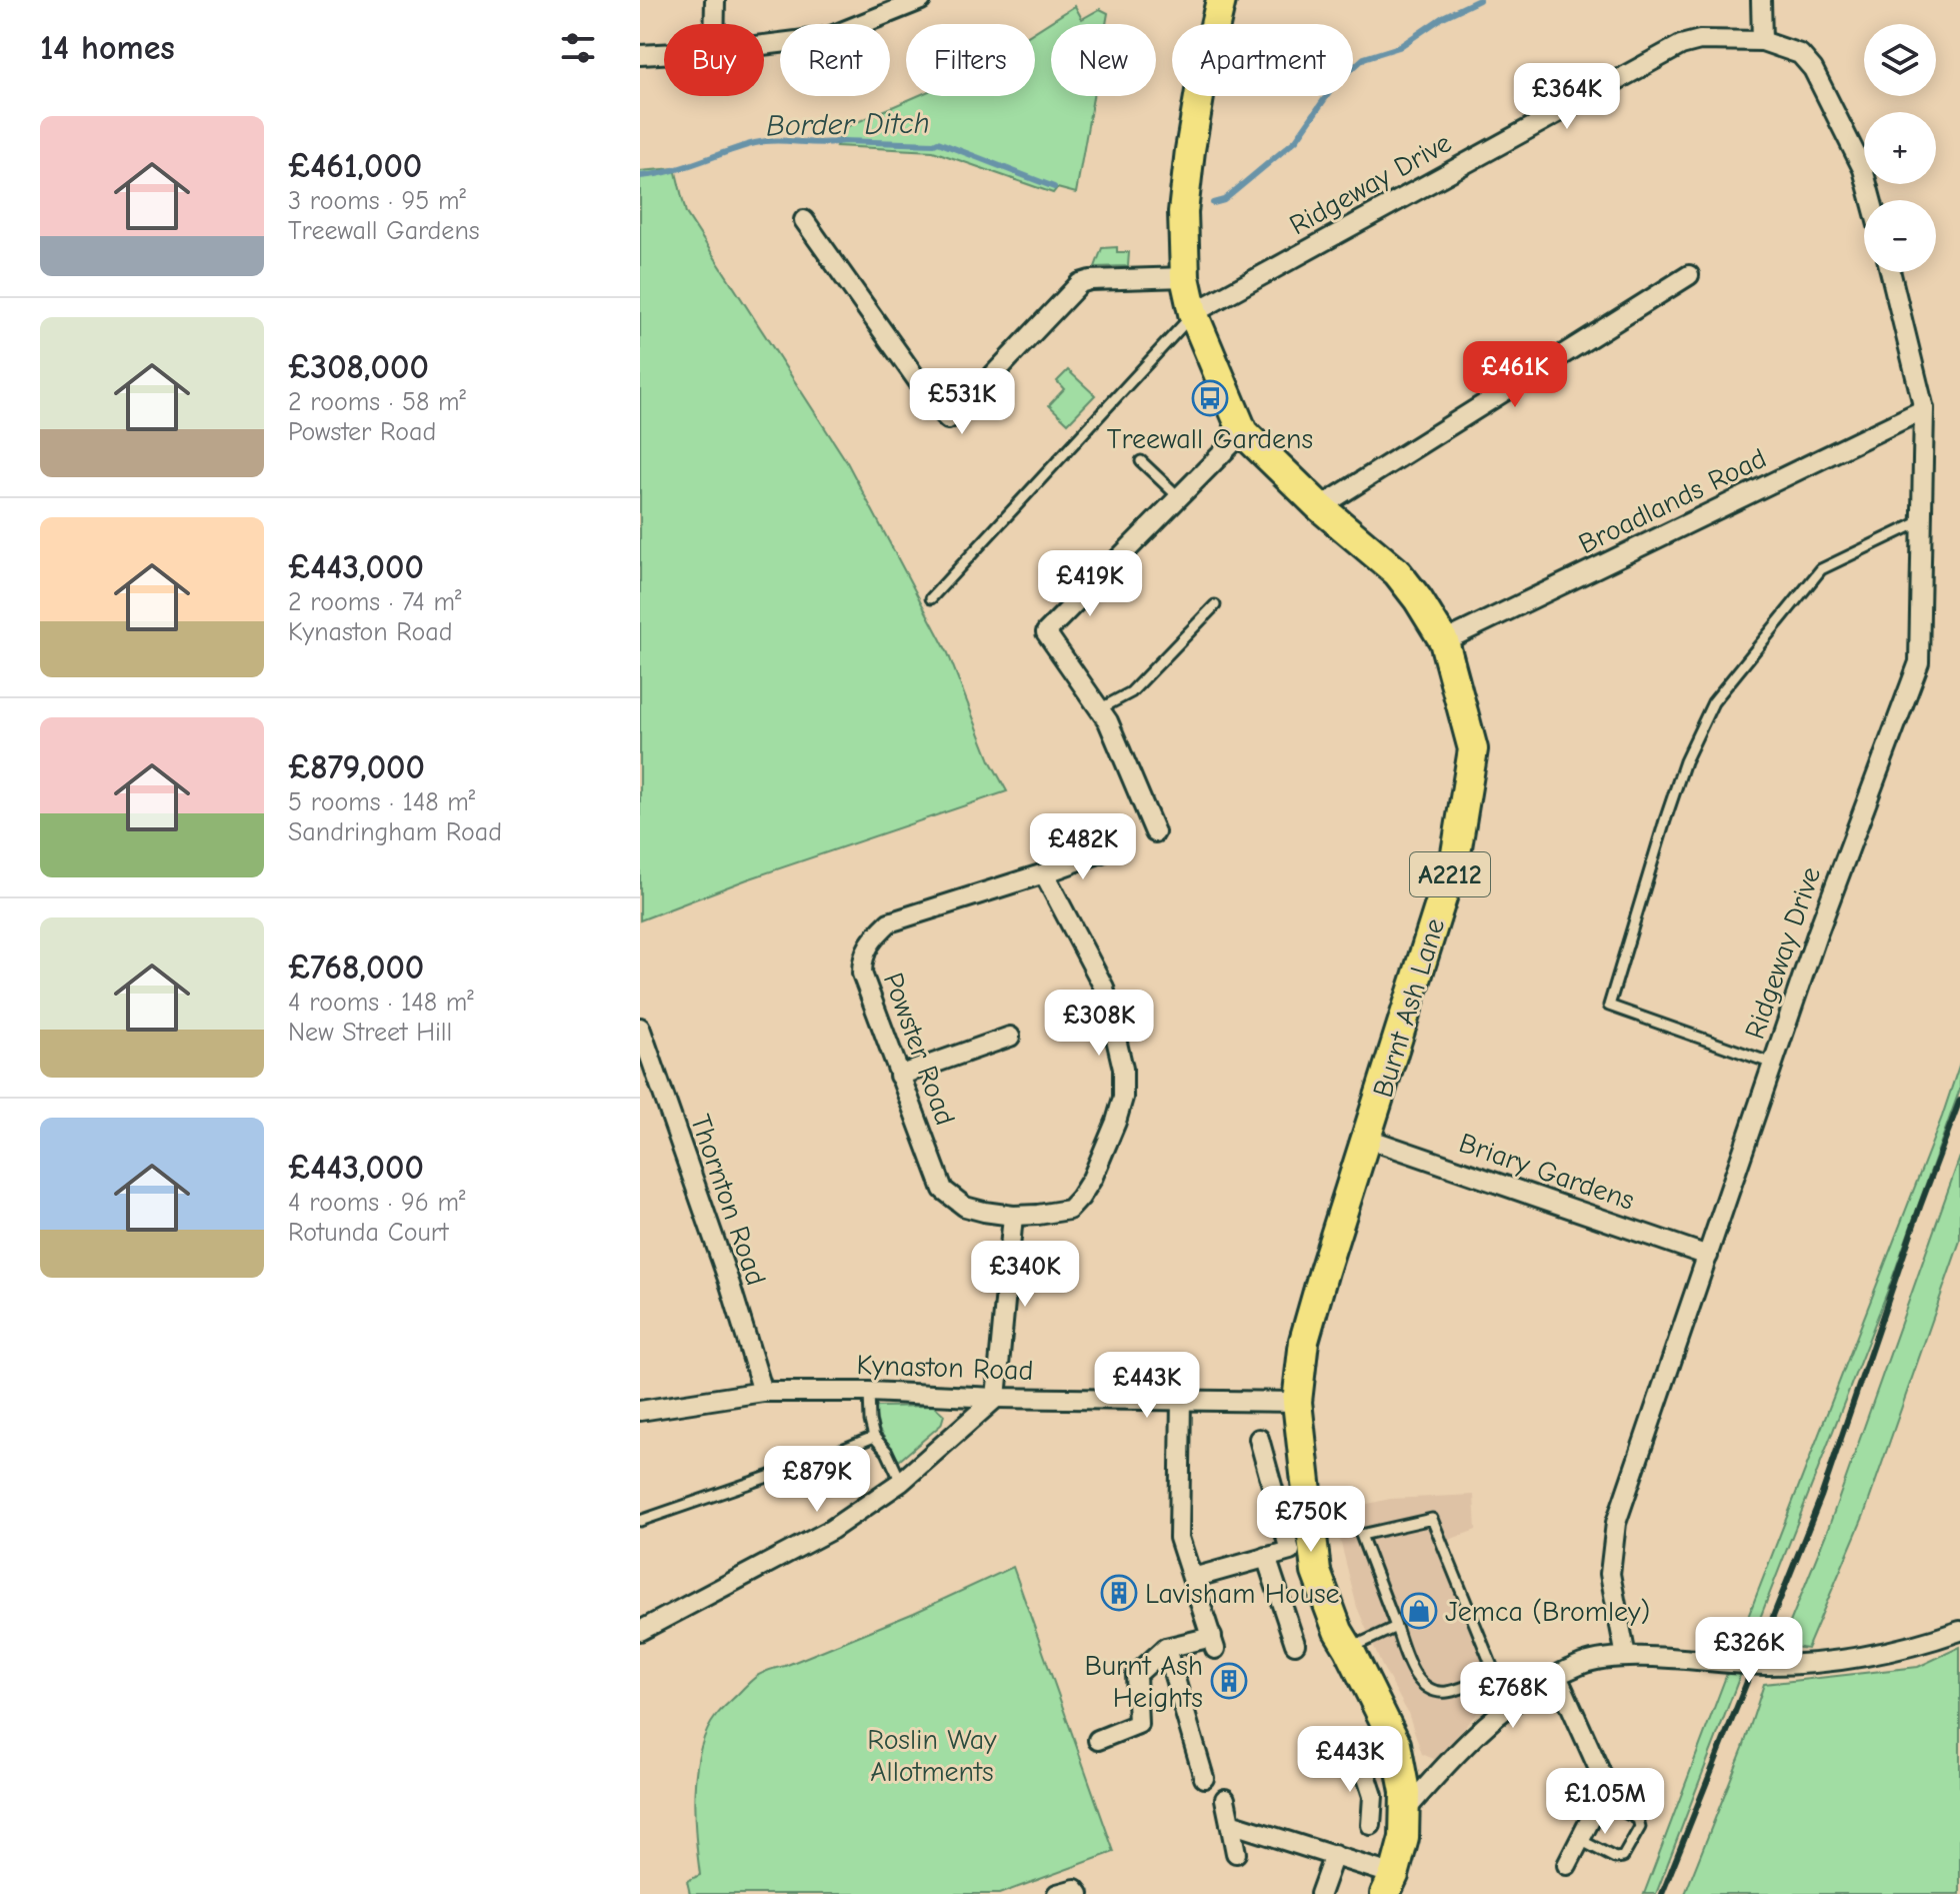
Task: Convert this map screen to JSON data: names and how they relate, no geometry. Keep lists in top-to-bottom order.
{
  "streets": {
    "main road": ["A2212", "Burnt Ash Lane"],
    "street": [
      "Ridgeway Drive",
      "Broadlands Road",
      "Powster Road",
      "Briary Gardens",
      "Thornton Road",
      "Kynaston Road"
    ]
  },
  "crossings": [
    ["Ridgeway Drive", "Broadlands Road"],
    ["Ridgeway Drive", "Burnt Ash Lane"],
    ["Ridgeway Drive", "Briary Gardens"],
    ["Broadlands Road", "Burnt Ash Lane"],
    ["Burnt Ash Lane", "Briary Gardens"],
    ["Burnt Ash Lane", "Kynaston Road"],
    ["Thornton Road", "Kynaston Road"]
  ],
  "water": ["Border Ditch"],
  "parks": ["Roslin Way Allotments"],
  "places": {
    "bus stop": ["Treewall Gardens"],
    "building": ["Lavisham House", "Burnt Ash Heights"],
    "shop": ["Jemca (Bromley)"]
  },
  "page": {
    "heading": "14 homes",
    "map_buttons": ["+", "−"],
    "chip": [
      "Buy",
      "Rent",
      "Filters",
      "New",
      "Apartment"
    ],
    "price": [
      "£364K",
      "£461K",
      "£531K",
      "£419K",
      "£482K",
      "£308K",
      "£340K",
      "£443K",
      "£879K",
      "£750K",
      "£326K",
      "£768K",
      "£443K",
      "£1.05M"
    ],
    "list": [
      {
        "name": "£461,000",
        "note": "3 rooms · 95 m² · Treewall Gardens"
      },
      {
        "name": "£308,000",
        "note": "2 rooms · 58 m² · Powster Road"
      },
      {
        "name": "£443,000",
        "note": "2 rooms · 74 m² · Kynaston Road"
      },
      {
        "name": "£879,000",
        "note": "5 rooms · 148 m² · Sandringham Road"
      },
      {
        "name": "£768,000",
        "note": "4 rooms · 148 m² · New Street Hill"
      },
      {
        "name": "£443,000",
        "note": "4 rooms · 96 m² · Rotunda Court"
      }
    ]
  }
}
